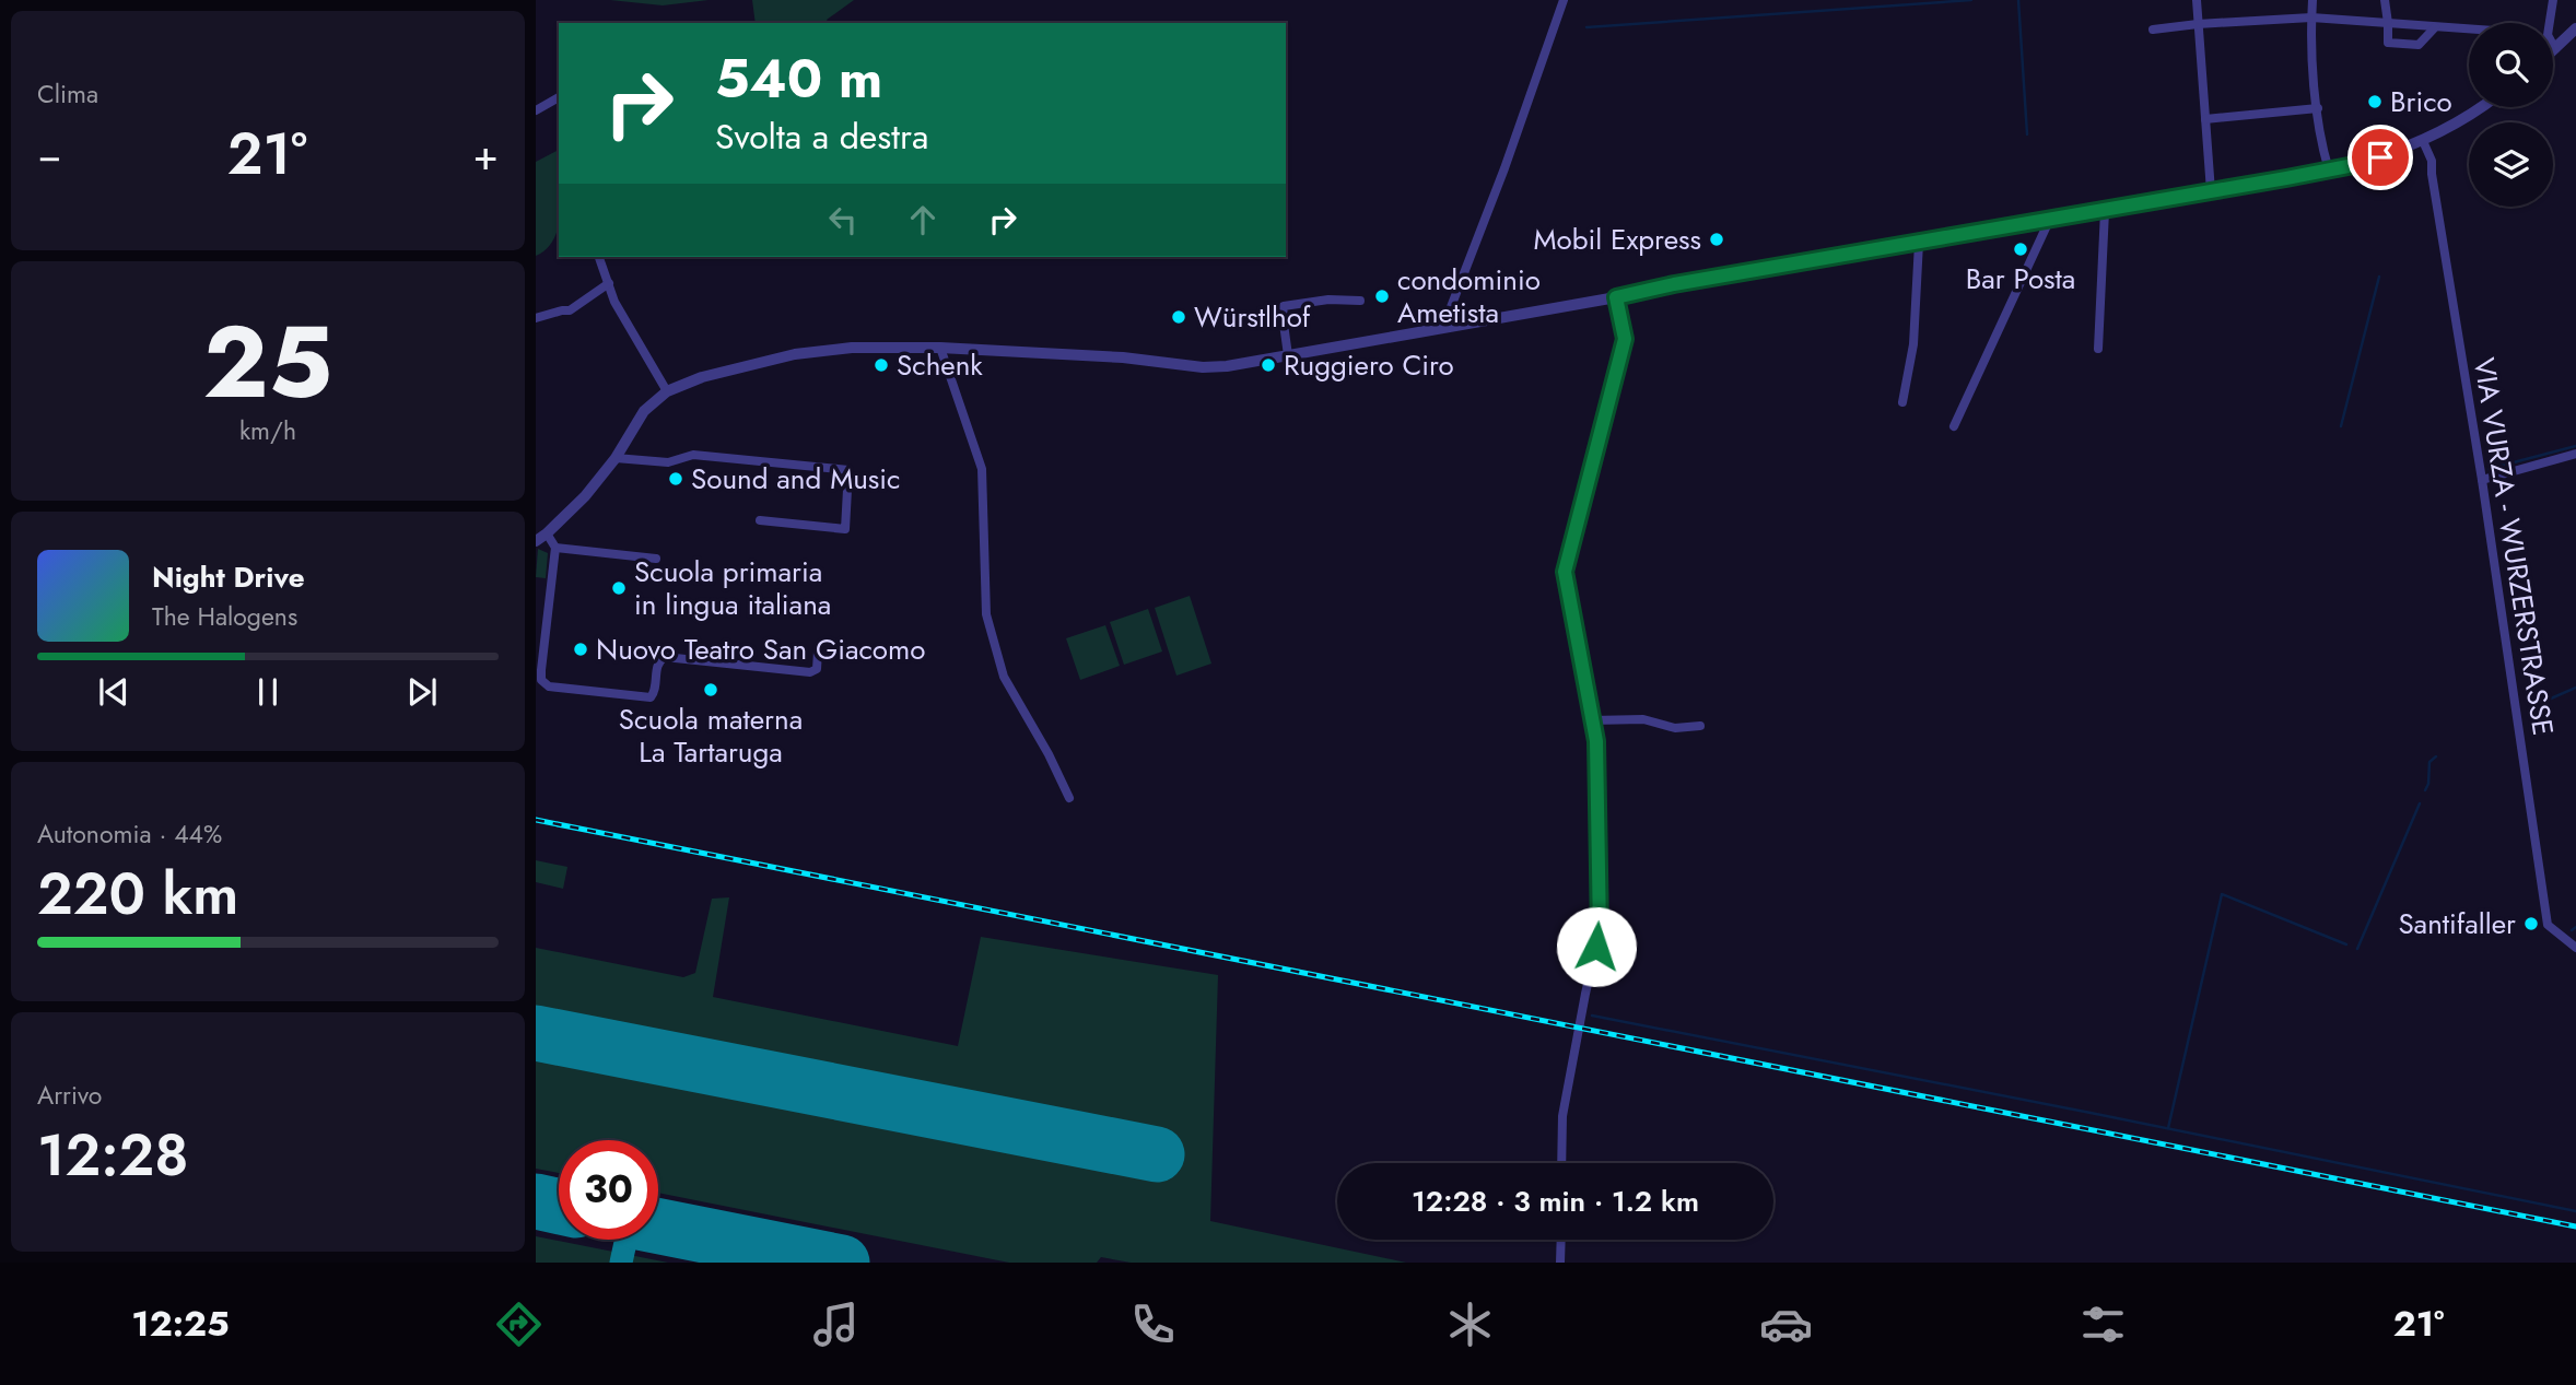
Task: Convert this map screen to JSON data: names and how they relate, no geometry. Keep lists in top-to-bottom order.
{
  "streets": {
    "street": ["VIA VURZA - WURZERSTRASSE"]
  },
  "places": [
    "Brico",
    "Mobil Express",
    "Bar Posta",
    "condominio Ametista",
    "Würstlhof",
    "Schenk",
    "Ruggiero Ciro",
    "Sound and Music",
    "Scuola primaria in lingua italiana",
    "Nuovo Teatro San Giacomo",
    "Scuola materna La Tartaruga",
    "Santifaller"
  ],
  "page": {
    "tile": [
      "Clima",
      ["25", "km/h"],
      ["Autonomia · 44%", "220 km"],
      ["Arrivo", "12:28"]
    ],
    "turn": ["540 m", "Svolta a destra"],
    "heat": ["−", "21°", "+"],
    "song": ["Night Drive", "The Halogens"],
    "limit": "30",
    "trip": "12:28 · 3 min · 1.2 km",
    "tabs": ["12:25", "21°"]
  }
}
